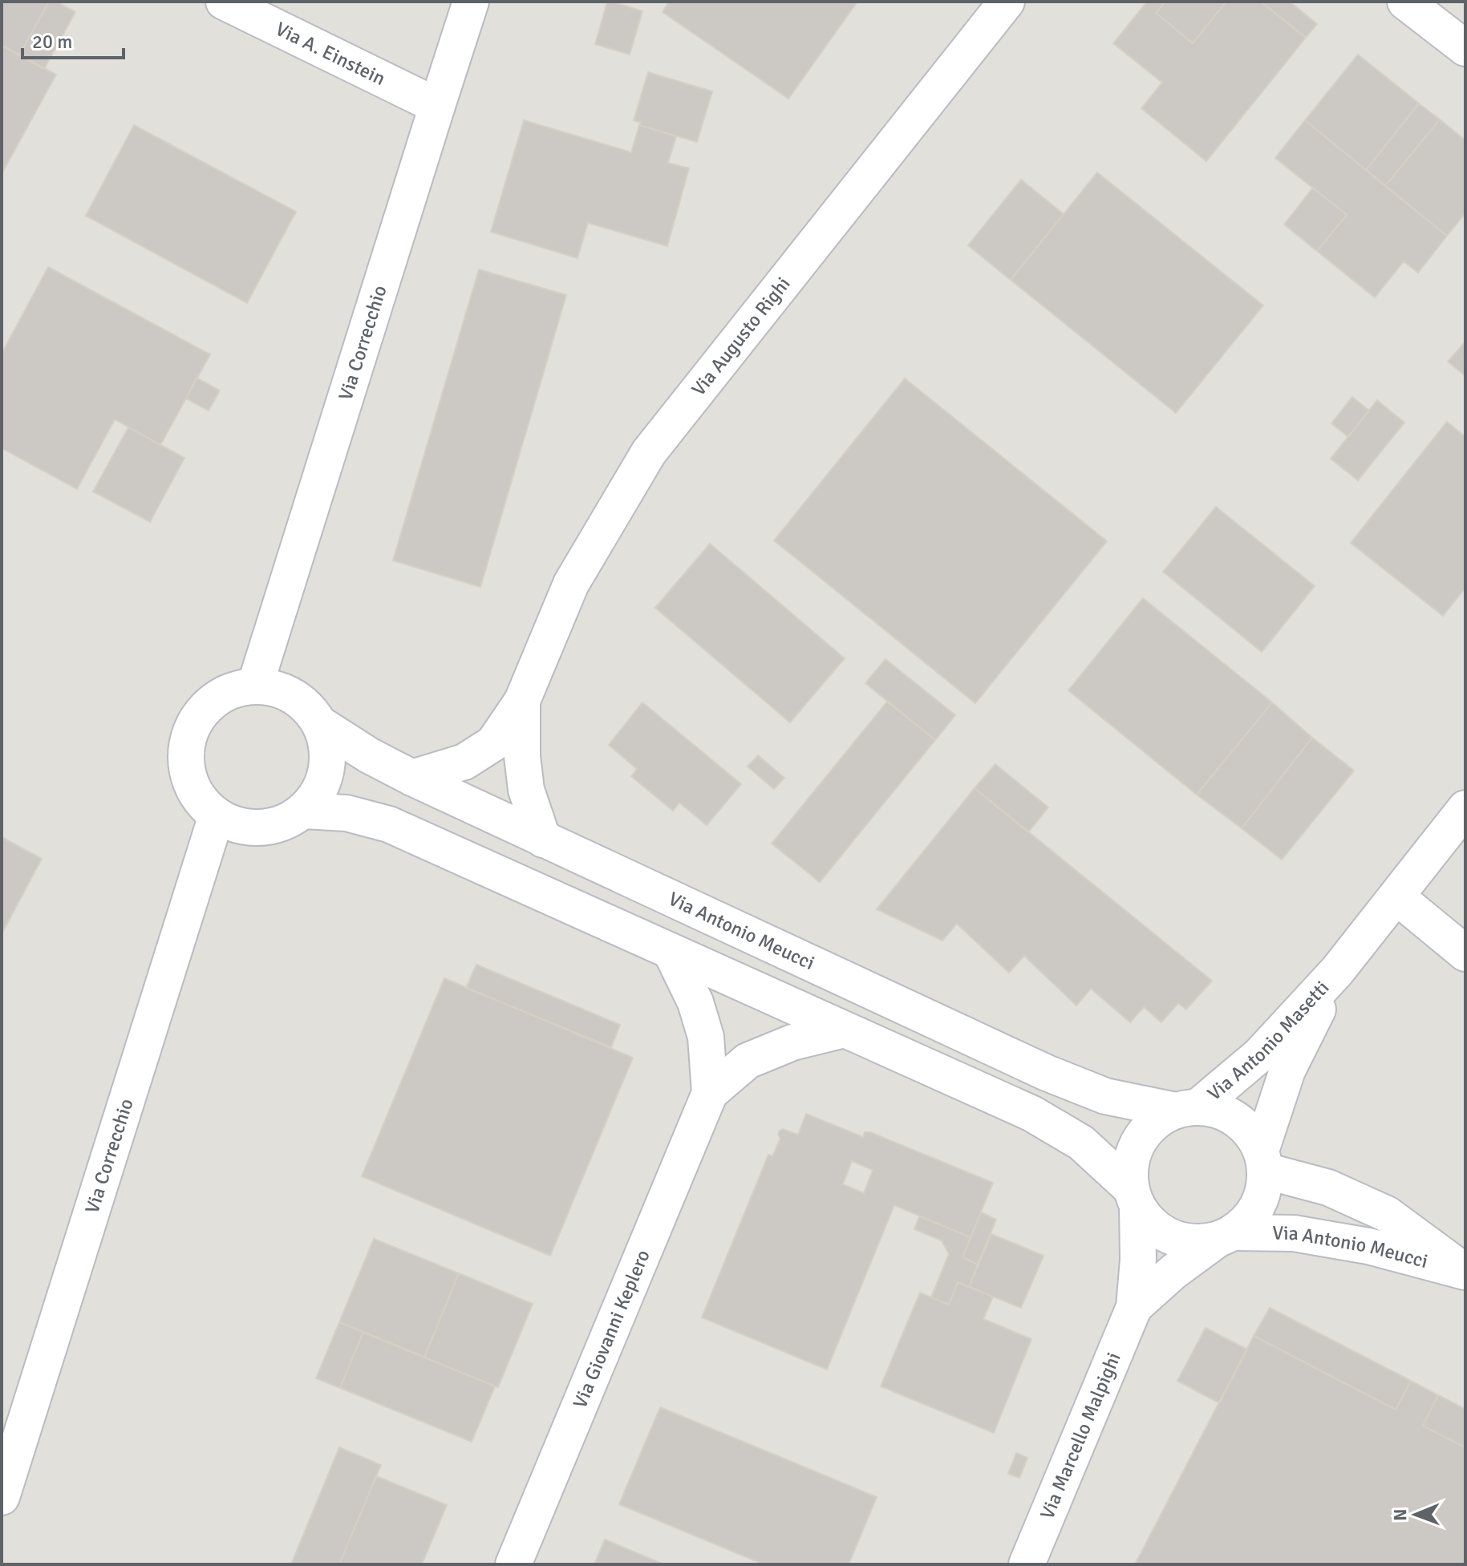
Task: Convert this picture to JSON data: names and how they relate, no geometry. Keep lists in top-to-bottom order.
{
  "streets": {
    "street": [
      "Via A. Einstein",
      "Via Augusto Righi",
      "Via Correcchio",
      "Via Antonio Meucci",
      "Via Antonio Masetti",
      "Via Giovanni Keplero",
      "Via Marcello Malpighi"
    ]
  },
  "crossings": [
    ["Via A. Einstein", "Via Correcchio"],
    ["Via Augusto Righi", "Via Antonio Meucci"],
    ["Via Correcchio", "Via Antonio Meucci"],
    ["Via Antonio Meucci", "Via Antonio Masetti"],
    ["Via Antonio Meucci", "Via Marcello Malpighi"],
    ["Via Antonio Masetti", "Via Marcello Malpighi"]
  ],
  "scale_bar": "20 m",
  "north": "left"
}
